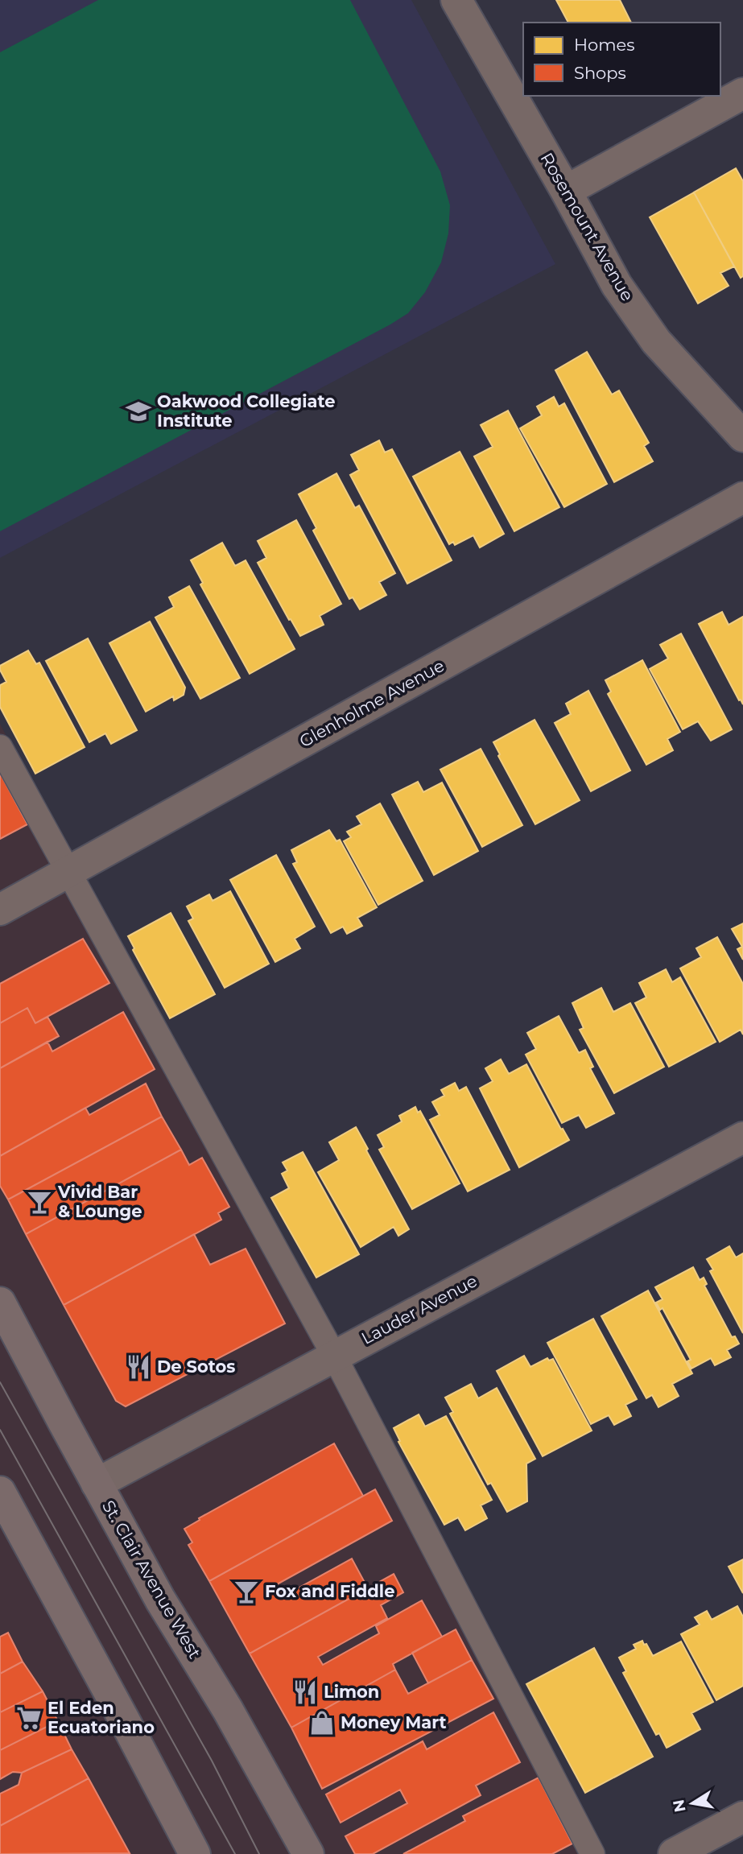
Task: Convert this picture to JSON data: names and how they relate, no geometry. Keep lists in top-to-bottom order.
{
  "streets": {
    "main road": ["St. Clair Avenue West"],
    "street": ["Rosemount Avenue", "Glenholme Avenue", "Lauder Avenue"]
  },
  "crossings": [
    ["Lauder Avenue", "St. Clair Avenue West"]
  ],
  "places": {
    "school or university": ["Oakwood Collegiate Institute"],
    "bar": ["Vivid Bar & Lounge", "Fox and Fiddle"],
    "restaurant": ["De Sotos", "Limon"],
    "supermarket": ["El Eden Ecuatoriano"],
    "shop": ["Money Mart"]
  },
  "legend": ["Homes", "Shops"],
  "north": "left"
}
